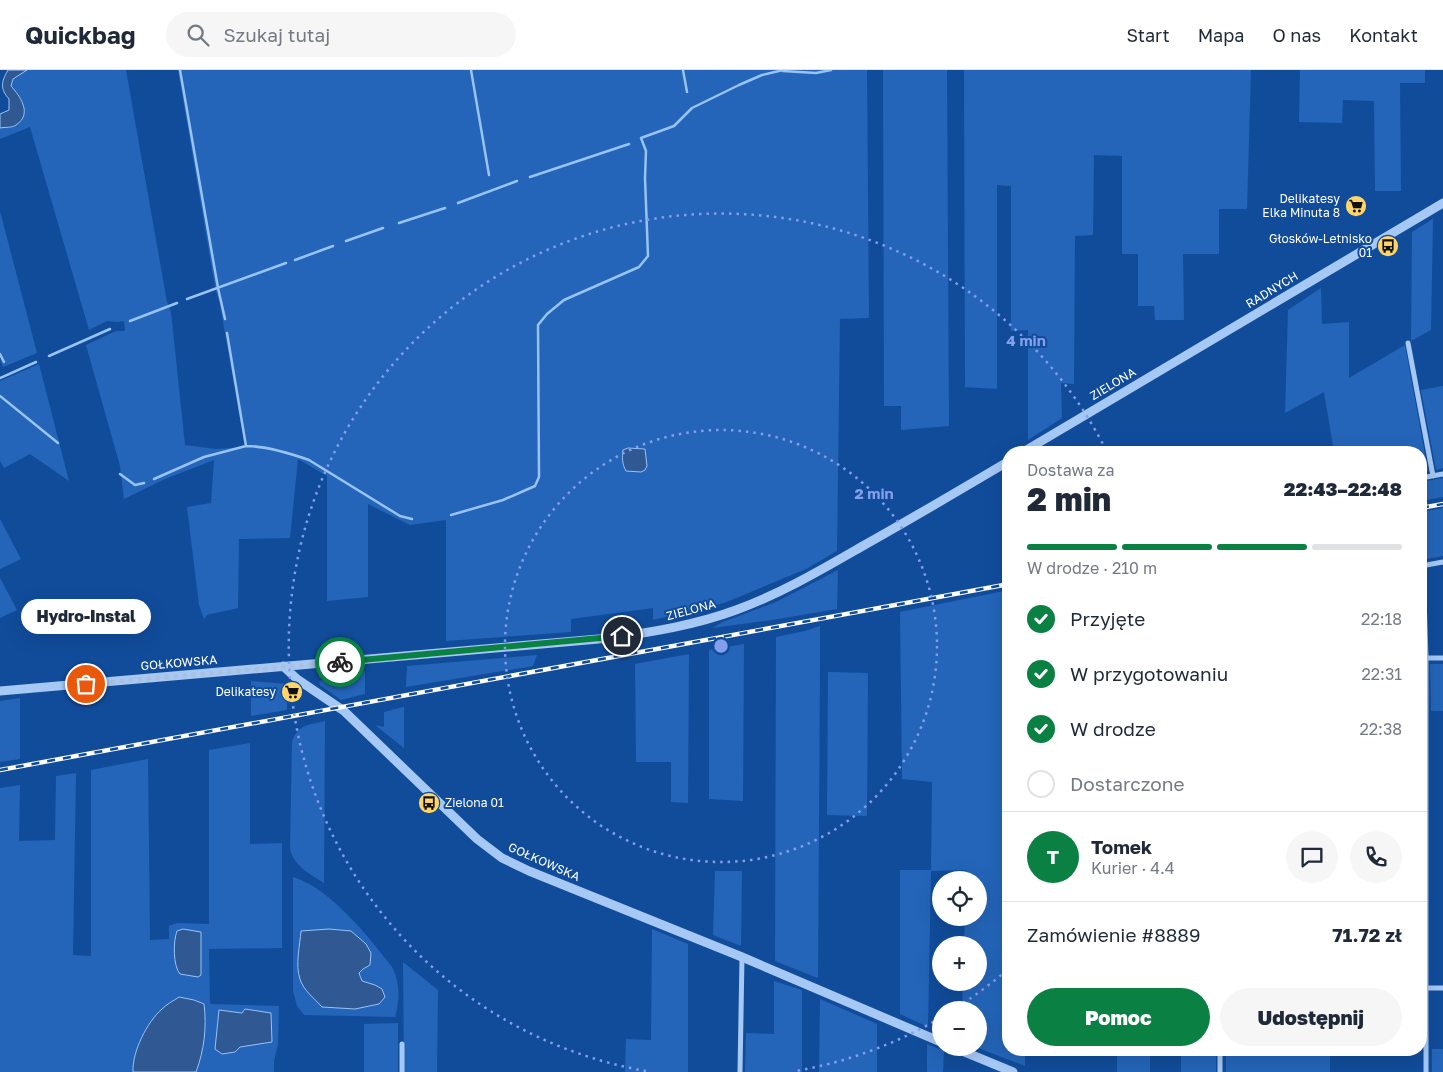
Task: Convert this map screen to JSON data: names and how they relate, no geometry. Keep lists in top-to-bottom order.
{
  "streets": {
    "street": ["RADNYCH", "ZIELONA", "GOŁKOWSKA"]
  },
  "crossings": [
    ["RADNYCH", "ZIELONA"],
    ["ZIELONA", "GOŁKOWSKA"]
  ],
  "places": {
    "supermarket": ["Delikatesy Elka Minuta 8", "Delikatesy"],
    "bus stop": ["Głosków-Letnisko 01", "Zielona 01"],
    "other": ["Hydro-Instal"]
  },
  "page": {
    "header": "Quickbag",
    "search": "Szukaj tutaj",
    "nav": [
      "Start",
      "Mapa",
      "O nas",
      "Kontakt"
    ],
    "heading": ["2 min", "Dostawa za", "22:43–22:48"],
    "panel": [
      "Tomek",
      "Kurier · 4.4",
      "Zamówienie #8889",
      "71.72 zł"
    ],
    "bar": "W drodze · 210 m",
    "list": [
      ["Przyjęte", "22:18"],
      ["W przygotowaniu", "22:31"],
      ["W drodze", "22:38"],
      "Dostarczone"
    ],
    "bubble": "Hydro-Instal",
    "round": "T",
    "map_buttons": ["+", "−"],
    "buttons": ["Pomoc", "Udostępnij"]
  },
  "rings": ["4 min", "2 min"]
}
